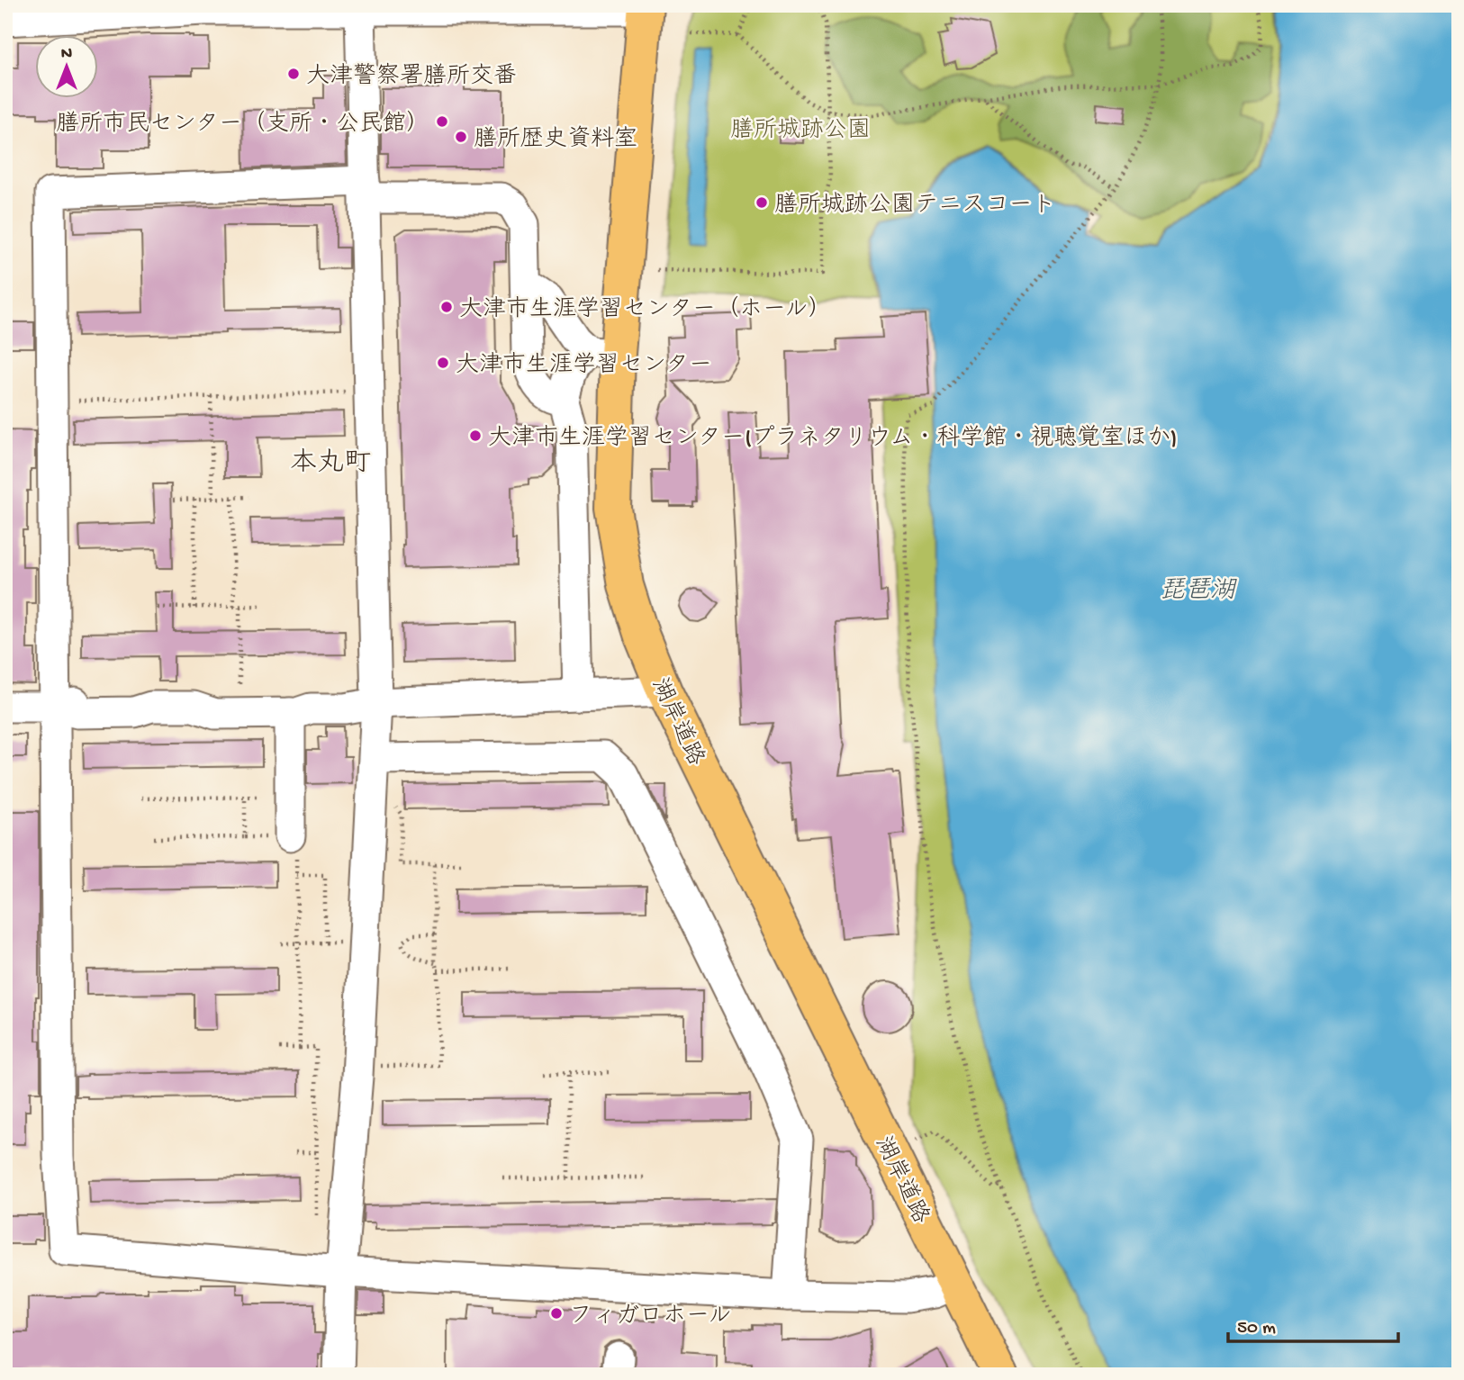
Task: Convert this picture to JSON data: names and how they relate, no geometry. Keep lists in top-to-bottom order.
{
  "streets": {
    "main road": ["湖岸道路"]
  },
  "districts": ["本丸町"],
  "water": ["琵琶湖"],
  "parks": ["膳所城跡公園"],
  "places": [
    "大津警察署膳所交番",
    "膳所市民センター（支所・公民館）",
    "膳所歴史資料室",
    "膳所城跡公園テニスコート",
    "大津市生涯学習センター（ホール）",
    "大津市生涯学習センター",
    "大津市生涯学習センター(プラネタリウム・科学館・視聴覚室ほか)",
    "フィガロホール"
  ],
  "scale_bar": "50 m",
  "north": "top"
}
